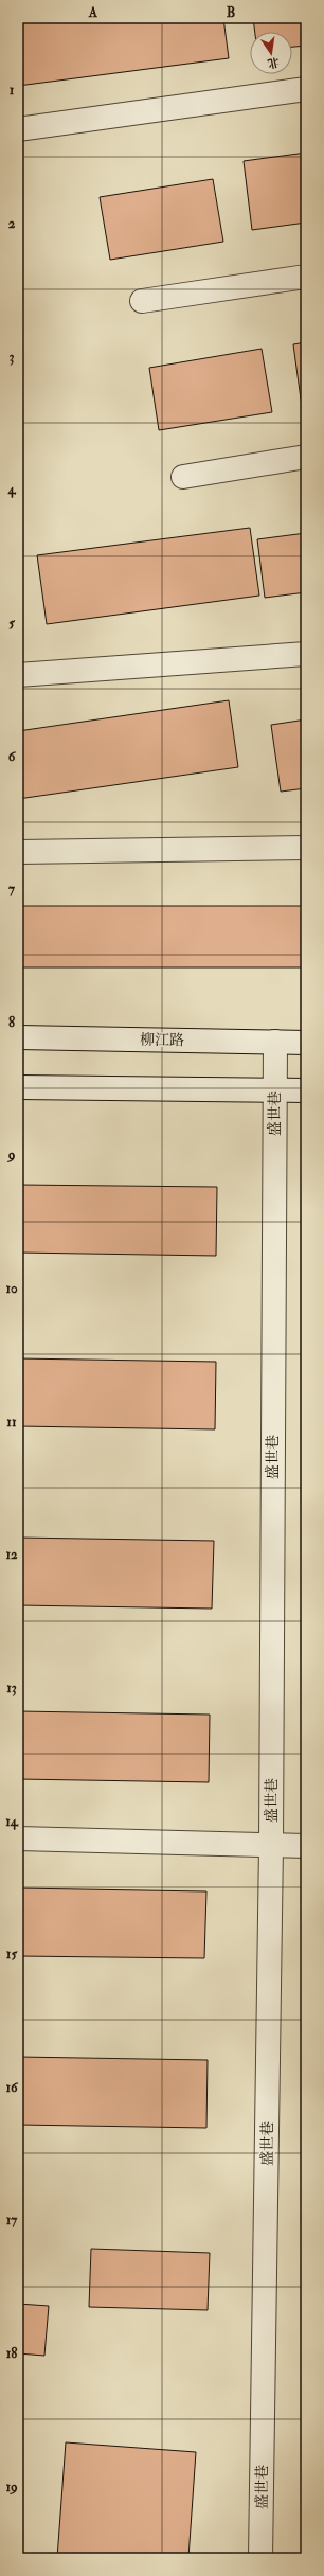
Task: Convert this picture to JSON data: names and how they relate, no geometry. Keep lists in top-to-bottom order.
{
  "streets": {
    "street": ["柳江路", "盛世巷"]
  },
  "crossings": [
    ["柳江路", "盛世巷"]
  ],
  "north": "bottom",
  "grid": {
    "columns": ["A", "B"],
    "rows": [
      "1",
      "2",
      "3",
      "4",
      "5",
      "6",
      "7",
      "8",
      "9",
      "10",
      "11",
      "12",
      "13",
      "14",
      "15",
      "16",
      "17",
      "18",
      "19"
    ]
  }
}
